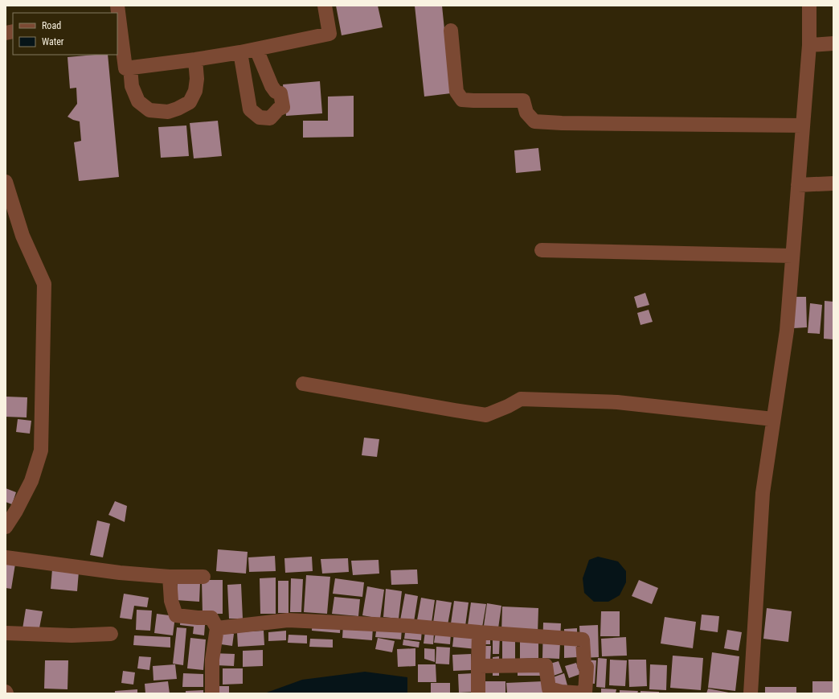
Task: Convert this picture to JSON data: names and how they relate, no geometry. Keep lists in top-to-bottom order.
{
  "legend": ["Road", "Water"]
}
